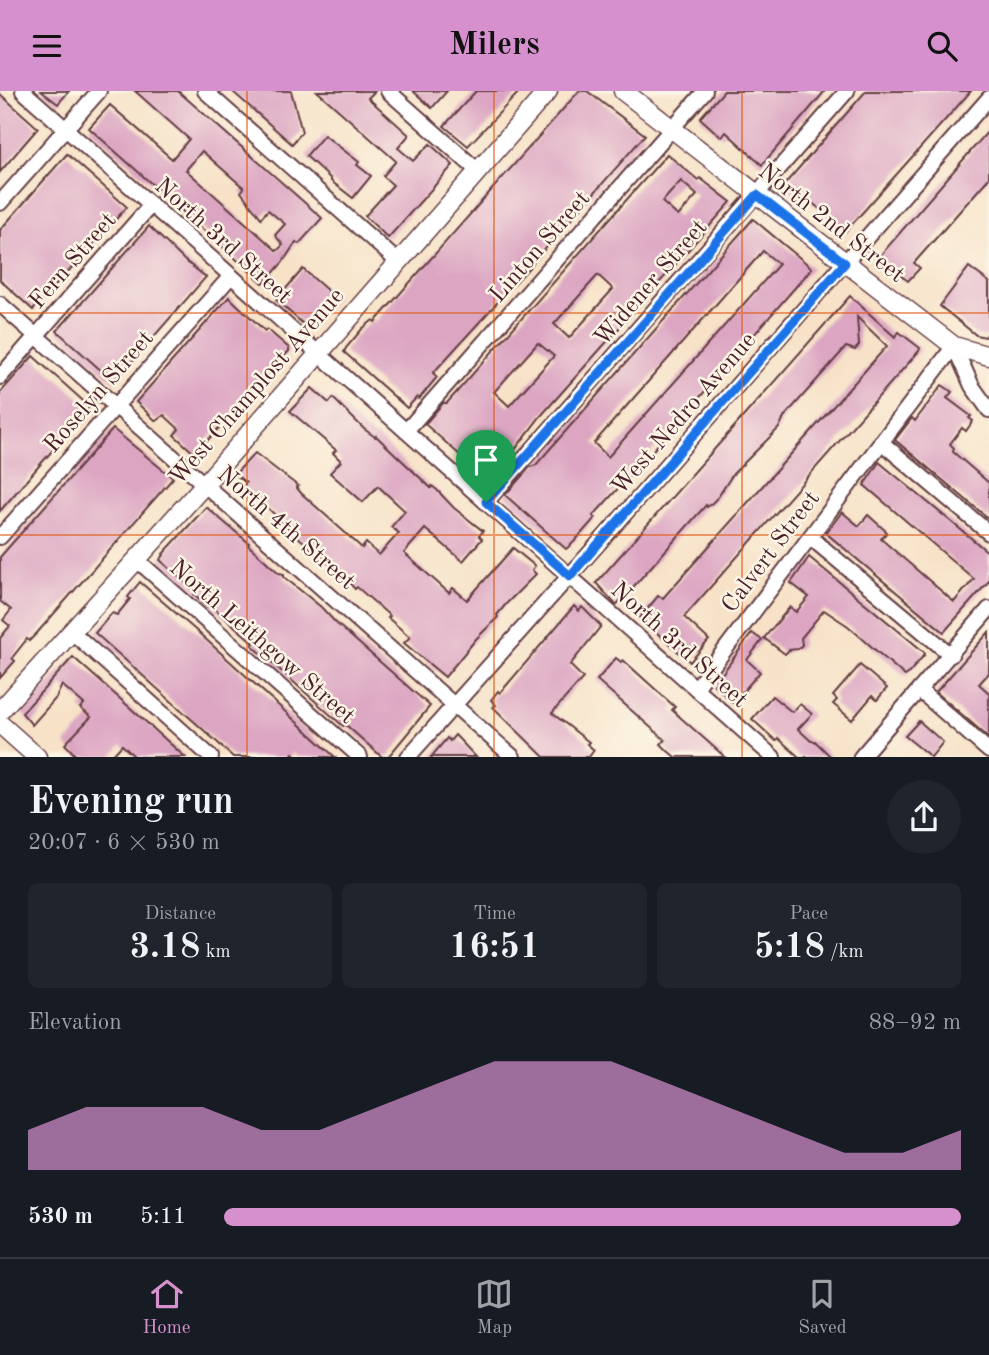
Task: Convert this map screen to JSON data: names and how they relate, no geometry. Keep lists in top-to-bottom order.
{
  "streets": {
    "street": [
      "North 2nd Street",
      "North 3rd Street",
      "Linton Street",
      "Fern Street",
      "Widener Street",
      "West Champlost Avenue",
      "Roselyn Street",
      "West Nedro Avenue",
      "North 4th Street",
      "Calvert Street",
      "North Leithgow Street"
    ]
  },
  "crossings": [
    ["North 2nd Street", "Linton Street"],
    ["North 2nd Street", "Widener Street"],
    ["North 2nd Street", "West Nedro Avenue"],
    ["North 2nd Street", "Calvert Street"],
    ["North 3rd Street", "Linton Street"],
    ["North 3rd Street", "Fern Street"],
    ["North 3rd Street", "Widener Street"],
    ["North 3rd Street", "West Champlost Avenue"],
    ["North 3rd Street", "Roselyn Street"],
    ["North 3rd Street", "West Nedro Avenue"],
    ["North 3rd Street", "Calvert Street"],
    ["Fern Street", "North 4th Street"],
    ["West Champlost Avenue", "North 4th Street"],
    ["West Champlost Avenue", "North Leithgow Street"],
    ["Roselyn Street", "North 4th Street"],
    ["West Nedro Avenue", "North 4th Street"]
  ],
  "page": {
    "header": "Milers",
    "heading": ["Evening run", "20:07 · 6 × 530 m"],
    "stats": [
      ["Distance", "3.18 km"],
      ["Time", "16:51"],
      ["Pace", "5:18 /km"]
    ],
    "chart": ["Elevation", "88–92 m"],
    "list": [
      {
        "name": "530 m",
        "note": "5:11"
      }
    ],
    "tabs": ["Home", "Map", "Saved"]
  }
}
